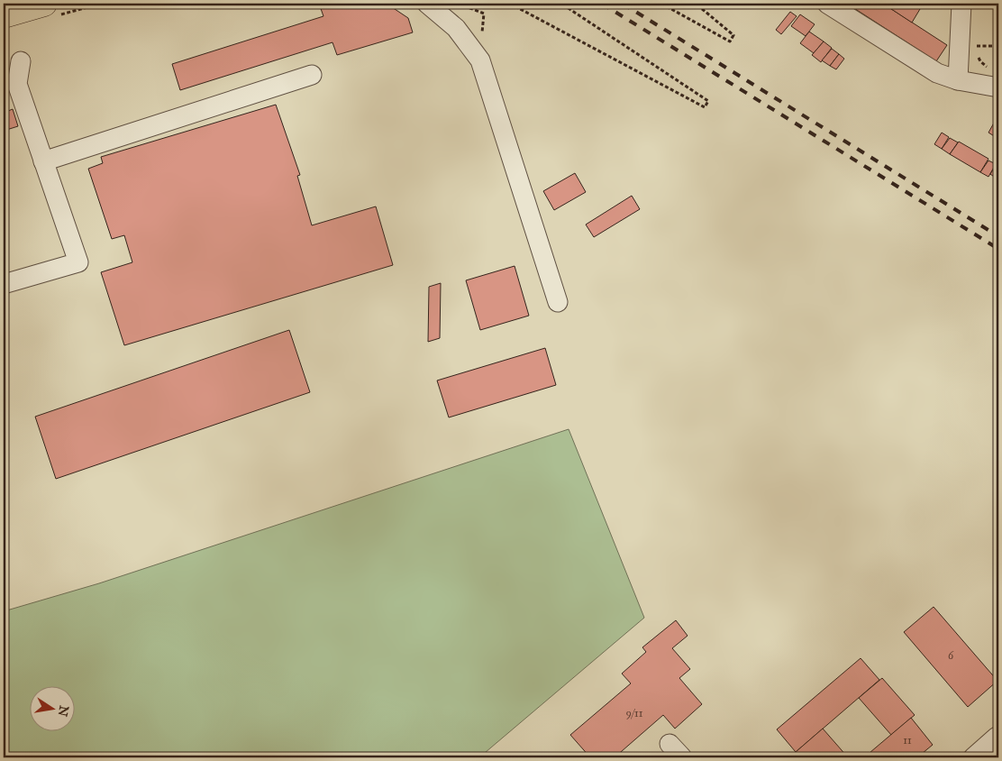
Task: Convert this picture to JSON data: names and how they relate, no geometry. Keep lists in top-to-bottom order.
{
  "house_numbers": ["6", "9/11", "11"],
  "north": "right"
}
